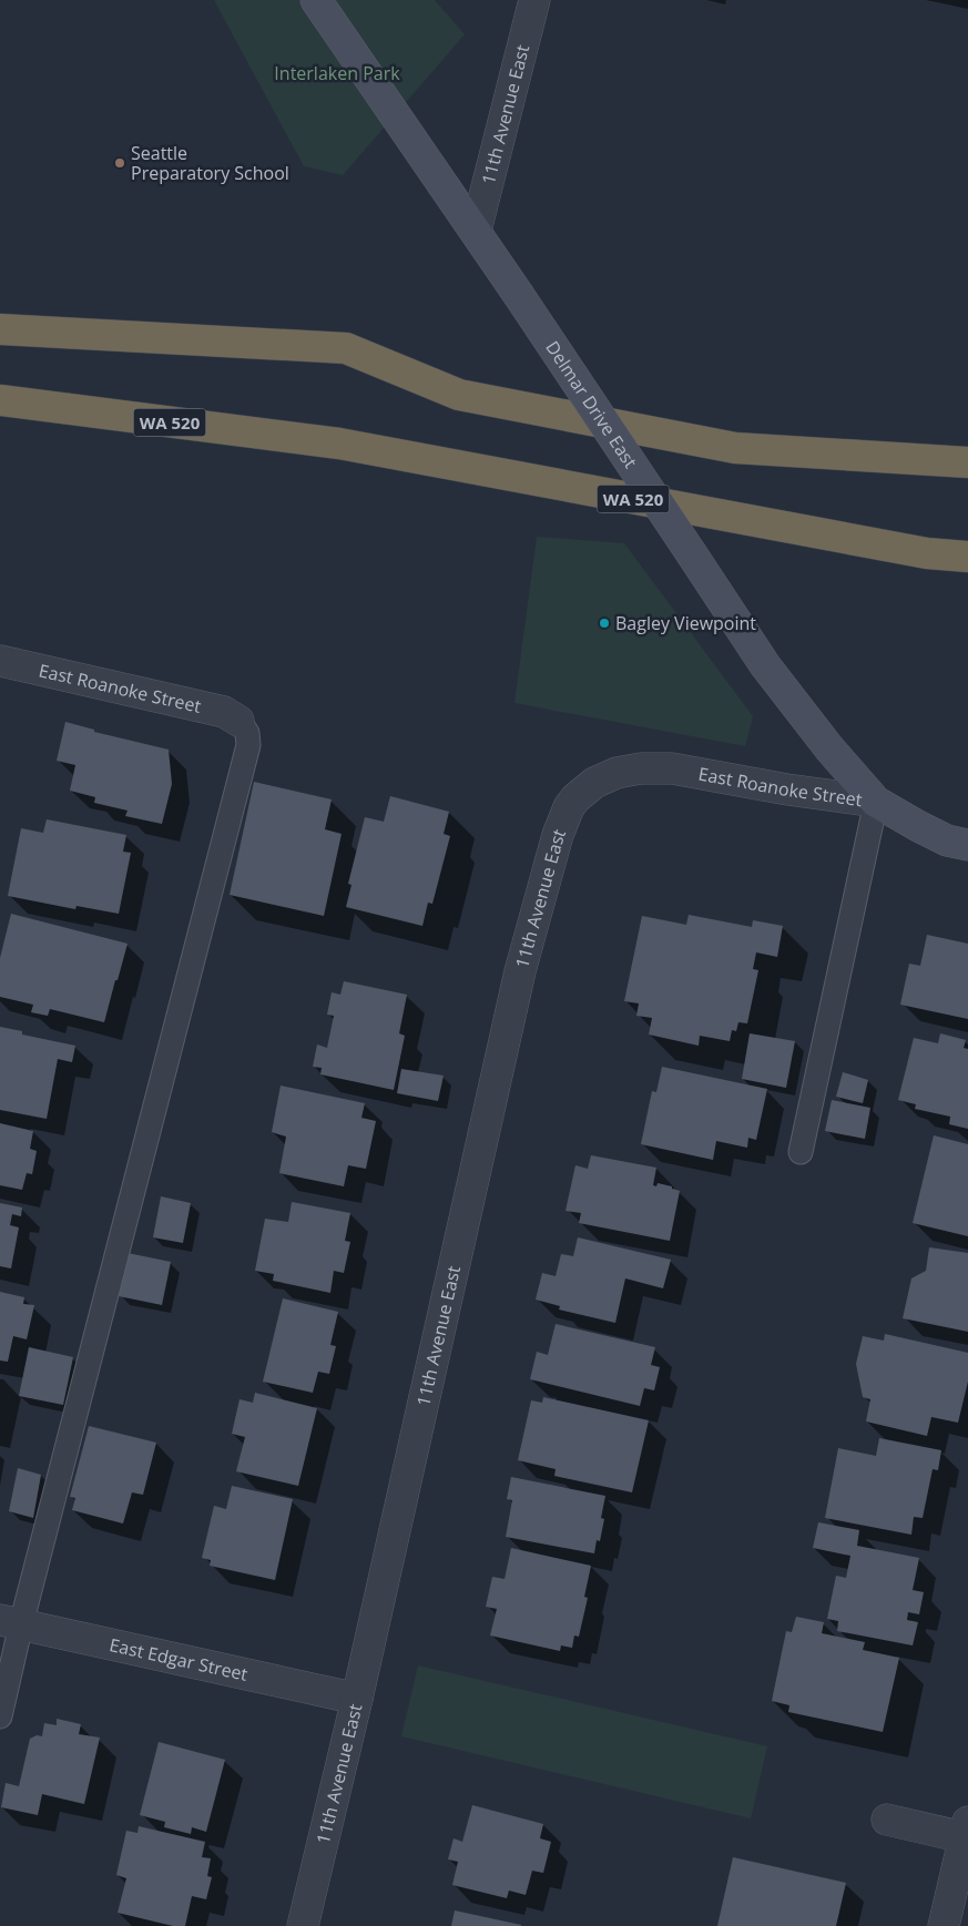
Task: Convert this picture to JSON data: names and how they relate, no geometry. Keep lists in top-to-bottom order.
{
  "streets": {
    "highway": ["WA 520"],
    "main road": ["Delmar Drive East", "East Roanoke Street"],
    "street": ["11th Avenue East", "East Edgar Street"]
  },
  "crossings": [
    ["11th Avenue East", "Delmar Drive East"],
    ["11th Avenue East", "East Roanoke Street"],
    ["11th Avenue East", "East Edgar Street"],
    ["Delmar Drive East", "East Roanoke Street"]
  ],
  "parks": ["Interlaken Park"],
  "places": ["Seattle Preparatory School", "Bagley Viewpoint"]
}
